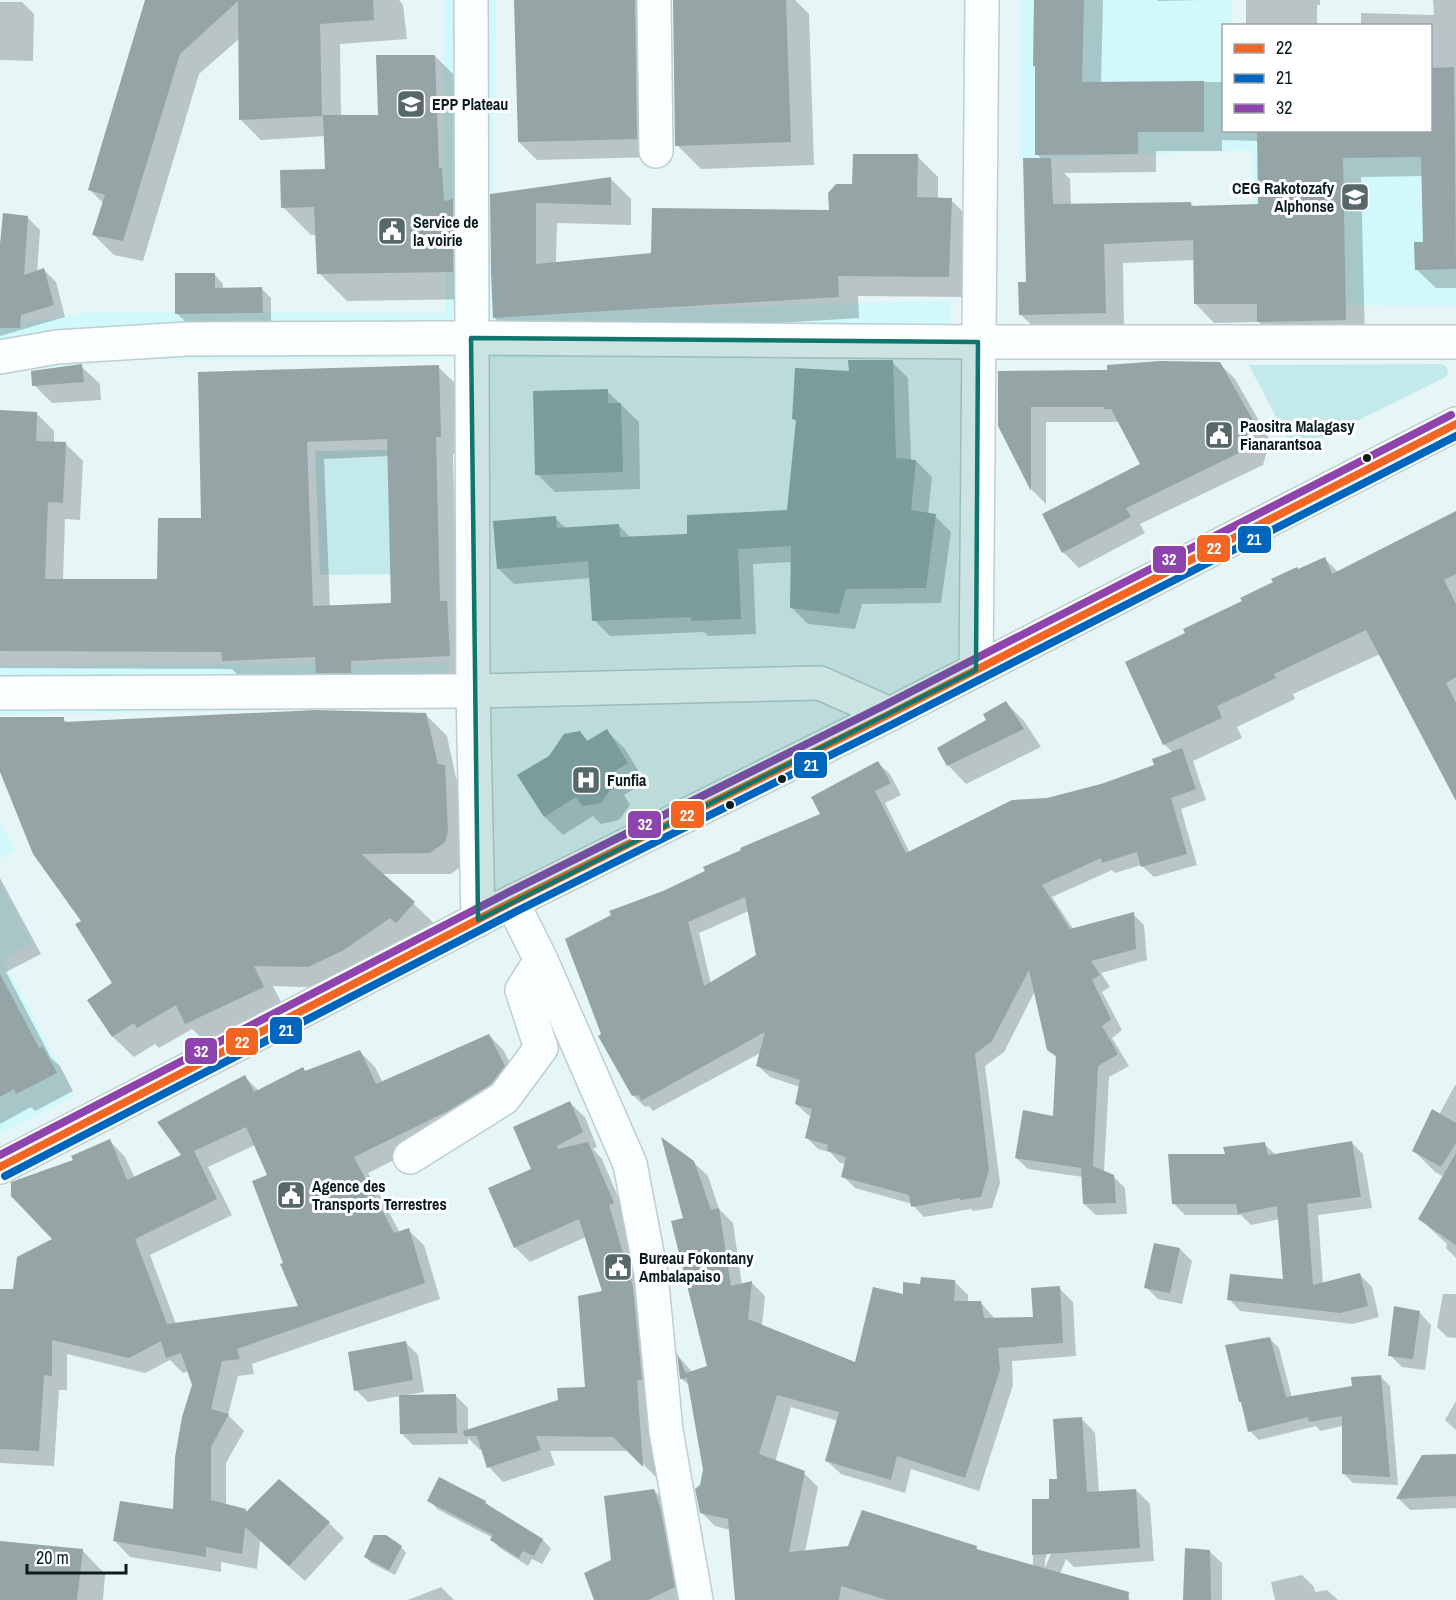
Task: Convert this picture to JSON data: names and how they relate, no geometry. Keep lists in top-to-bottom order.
{
  "places": {
    "school or university": ["EPP Plateau", "CEG Rakotozafy Alphonse"],
    "public building": [
      "Service de la voirie",
      "Paositra Malagasy Fianarantsoa",
      "Agence des Transports Terrestres",
      "Bureau Fokontany Ambalapaiso"
    ],
    "hospital": ["Funfia"]
  },
  "lines": ["transit line 32", "transit line 22", "transit line 21"],
  "legend": ["22", "21", "32"],
  "scale_bar": "20 m"
}
